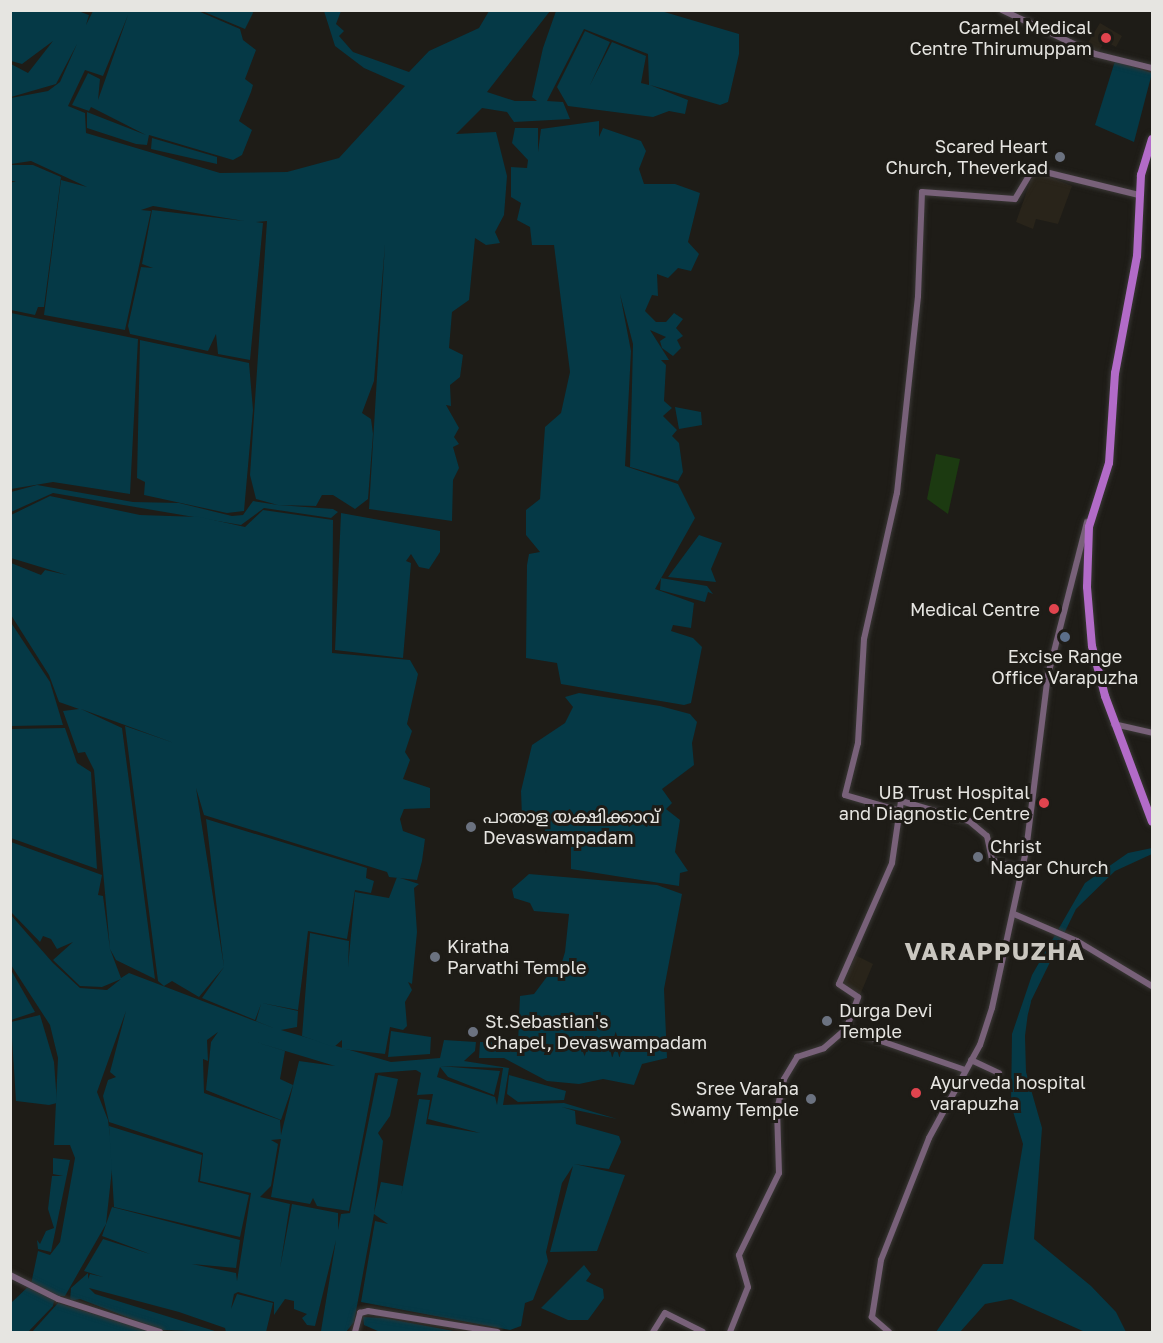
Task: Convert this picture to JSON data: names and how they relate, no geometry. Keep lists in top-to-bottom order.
{
  "districts": ["VARAPPUZHA"],
  "places": [
    "Carmel Medical Centre Thirumuppam",
    "Scared Heart Church, Theverkad",
    "Medical Centre",
    "Excise Range Office Varapuzha",
    "UB Trust Hospital and Diagnostic Centre",
    "പാതാള യക്ഷിക്കാവ് Devaswampadam",
    "Christ Nagar Church",
    "Kiratha Parvathi Temple",
    "Durga Devi Temple",
    "St.Sebastian's Chapel, Devaswampadam",
    "Ayurveda hospital varapuzha",
    "Sree Varaha Swamy Temple"
  ]
}
